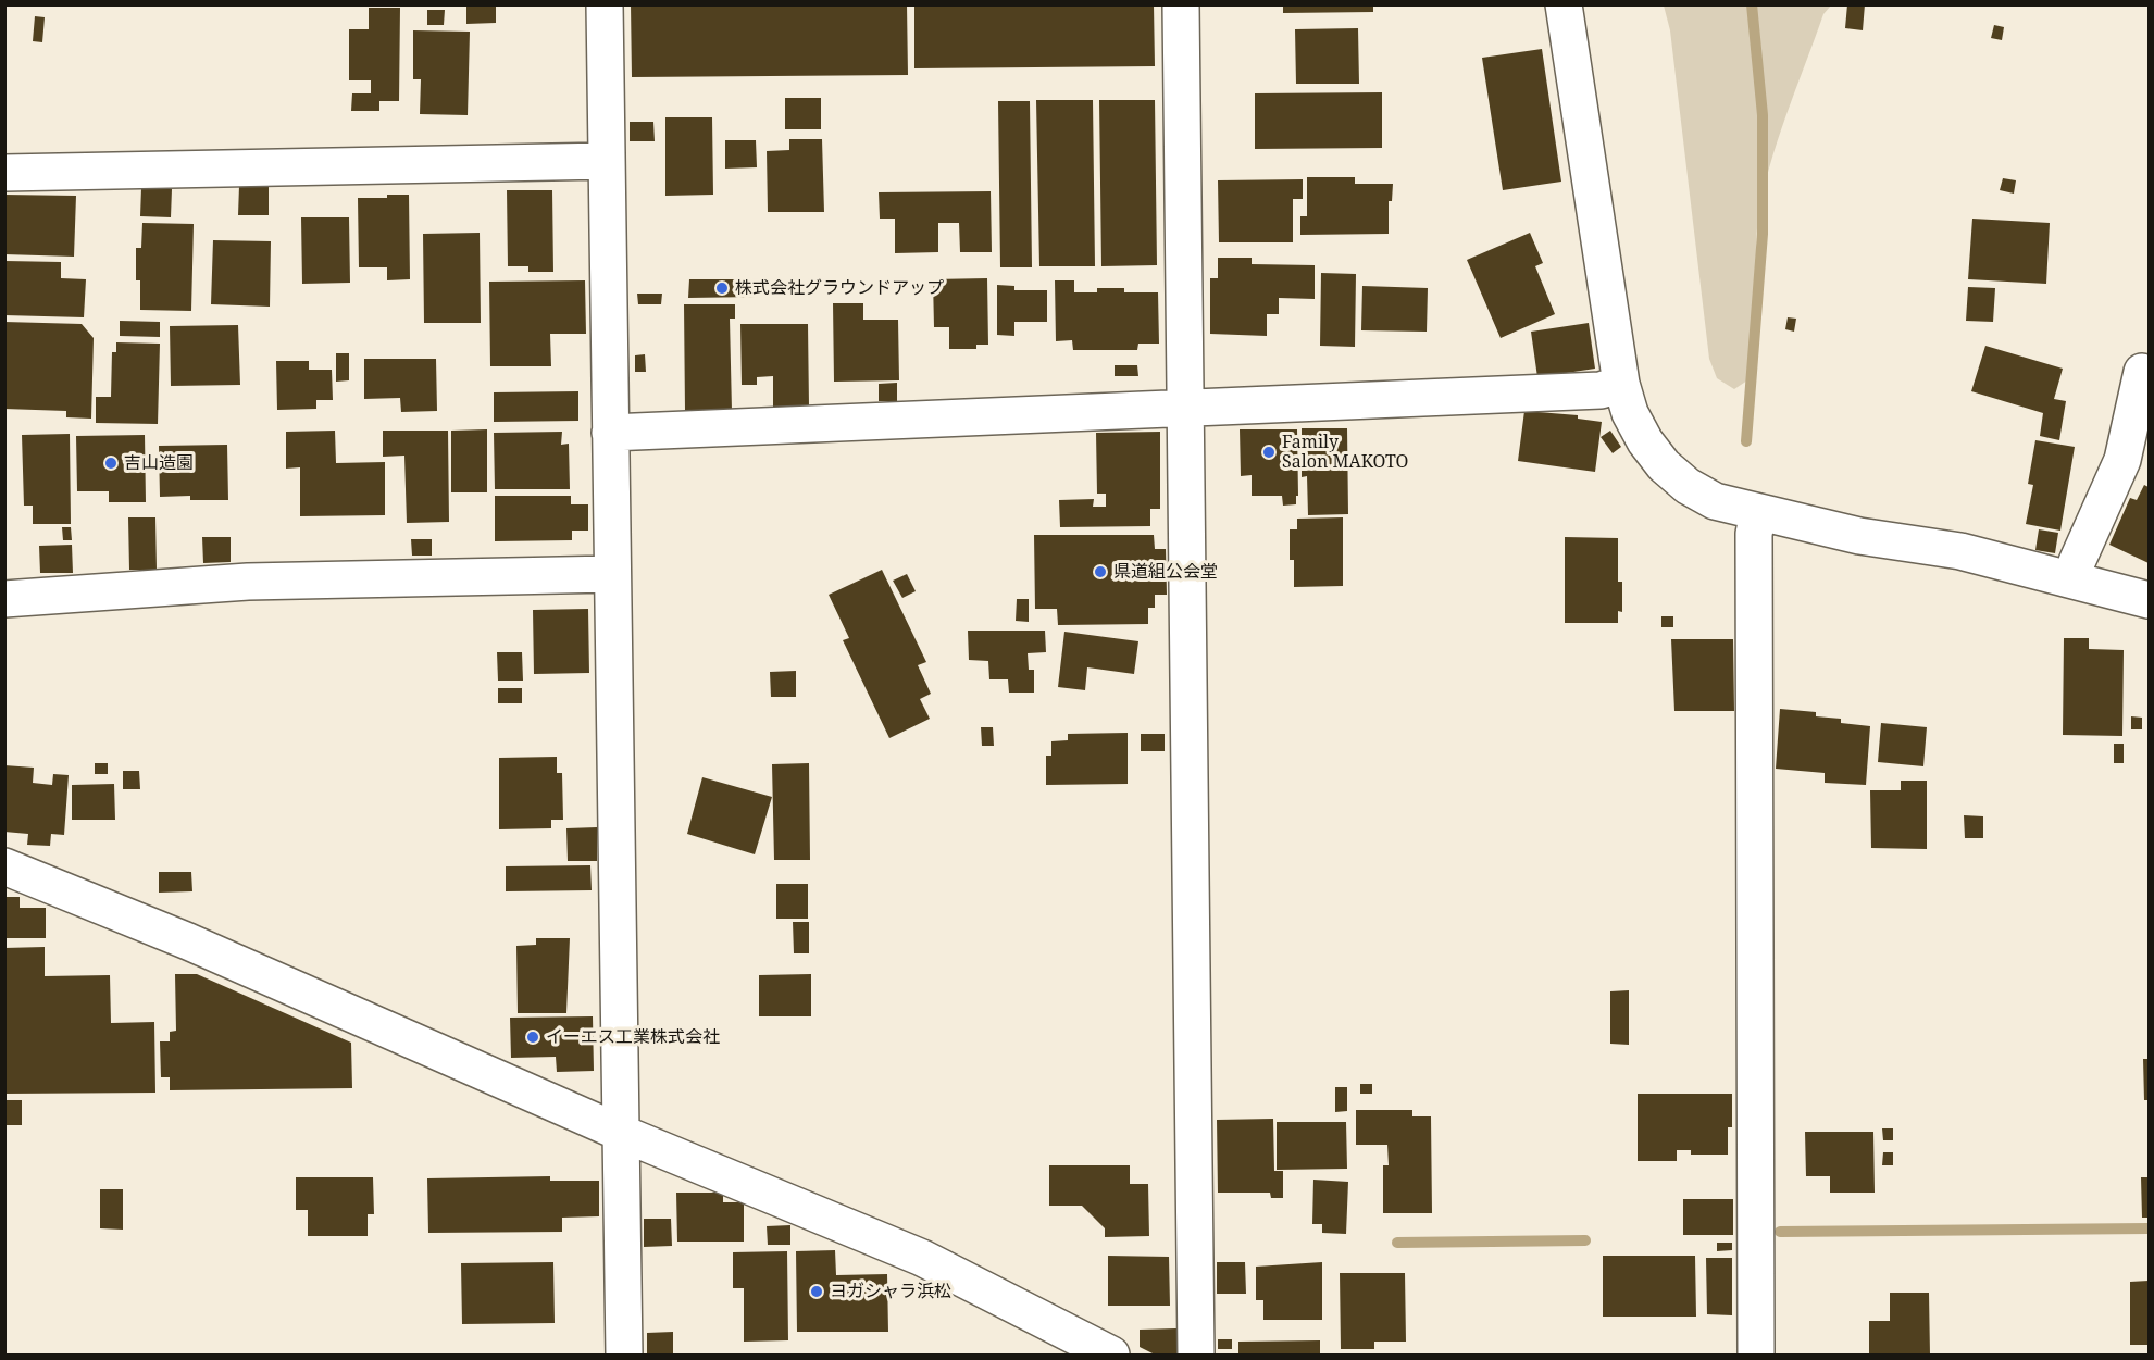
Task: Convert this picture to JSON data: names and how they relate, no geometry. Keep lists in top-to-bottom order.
{
  "places": [
    "株式会社グラウンドアップ",
    "Family Salon MAKOTO",
    "吉山造園",
    "県道組公会堂",
    "イーエス工業株式会社",
    "ヨガシャラ浜松"
  ]
}
